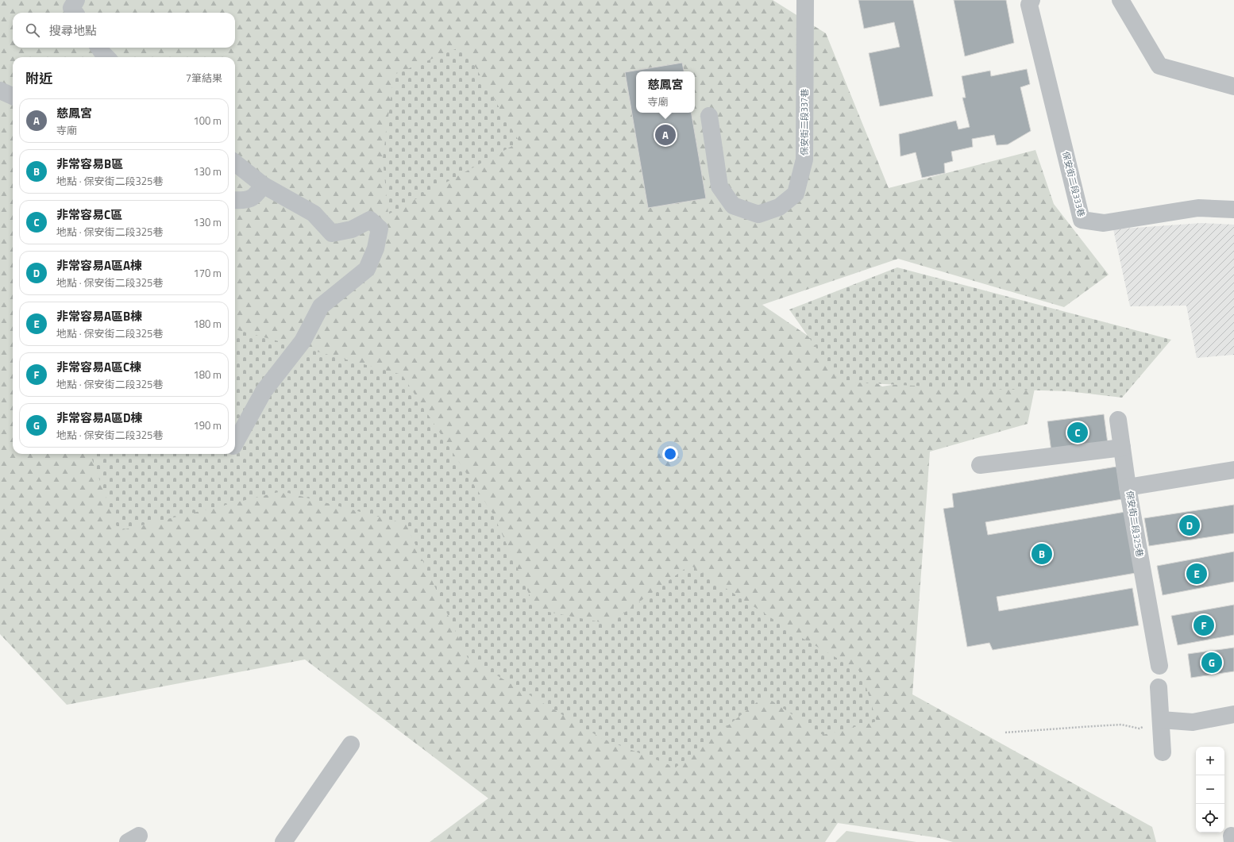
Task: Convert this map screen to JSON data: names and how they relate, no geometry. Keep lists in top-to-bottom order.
{
  "streets": {
    "street": ["保安街二段337巷", "保安街二段333巷", "保安街二段325巷"]
  },
  "page": {
    "search": "搜尋地點",
    "heading": ["附近", "7筆結果"],
    "popup": ["慈鳳宮", "寺廟"],
    "list": [
      {
        "mark": "A",
        "name": "慈鳳宮",
        "note": "寺廟",
        "value": "100 m"
      },
      {
        "mark": "B",
        "name": "非常容易B區",
        "note": "地點 · 保安街二段325巷",
        "value": "130 m"
      },
      {
        "mark": "C",
        "name": "非常容易C區",
        "note": "地點 · 保安街二段325巷",
        "value": "130 m"
      },
      {
        "mark": "D",
        "name": "非常容易A區A棟",
        "note": "地點 · 保安街二段325巷",
        "value": "170 m"
      },
      {
        "mark": "E",
        "name": "非常容易A區B棟",
        "note": "地點 · 保安街二段325巷",
        "value": "180 m"
      },
      {
        "mark": "F",
        "name": "非常容易A區C棟",
        "note": "地點 · 保安街二段325巷",
        "value": "180 m"
      },
      {
        "mark": "G",
        "name": "非常容易A區D棟",
        "note": "地點 · 保安街二段325巷",
        "value": "190 m"
      }
    ],
    "pins": [
      "A",
      "C",
      "D",
      "B",
      "E",
      "F",
      "G"
    ],
    "map_buttons": ["+", "−"]
  }
}
